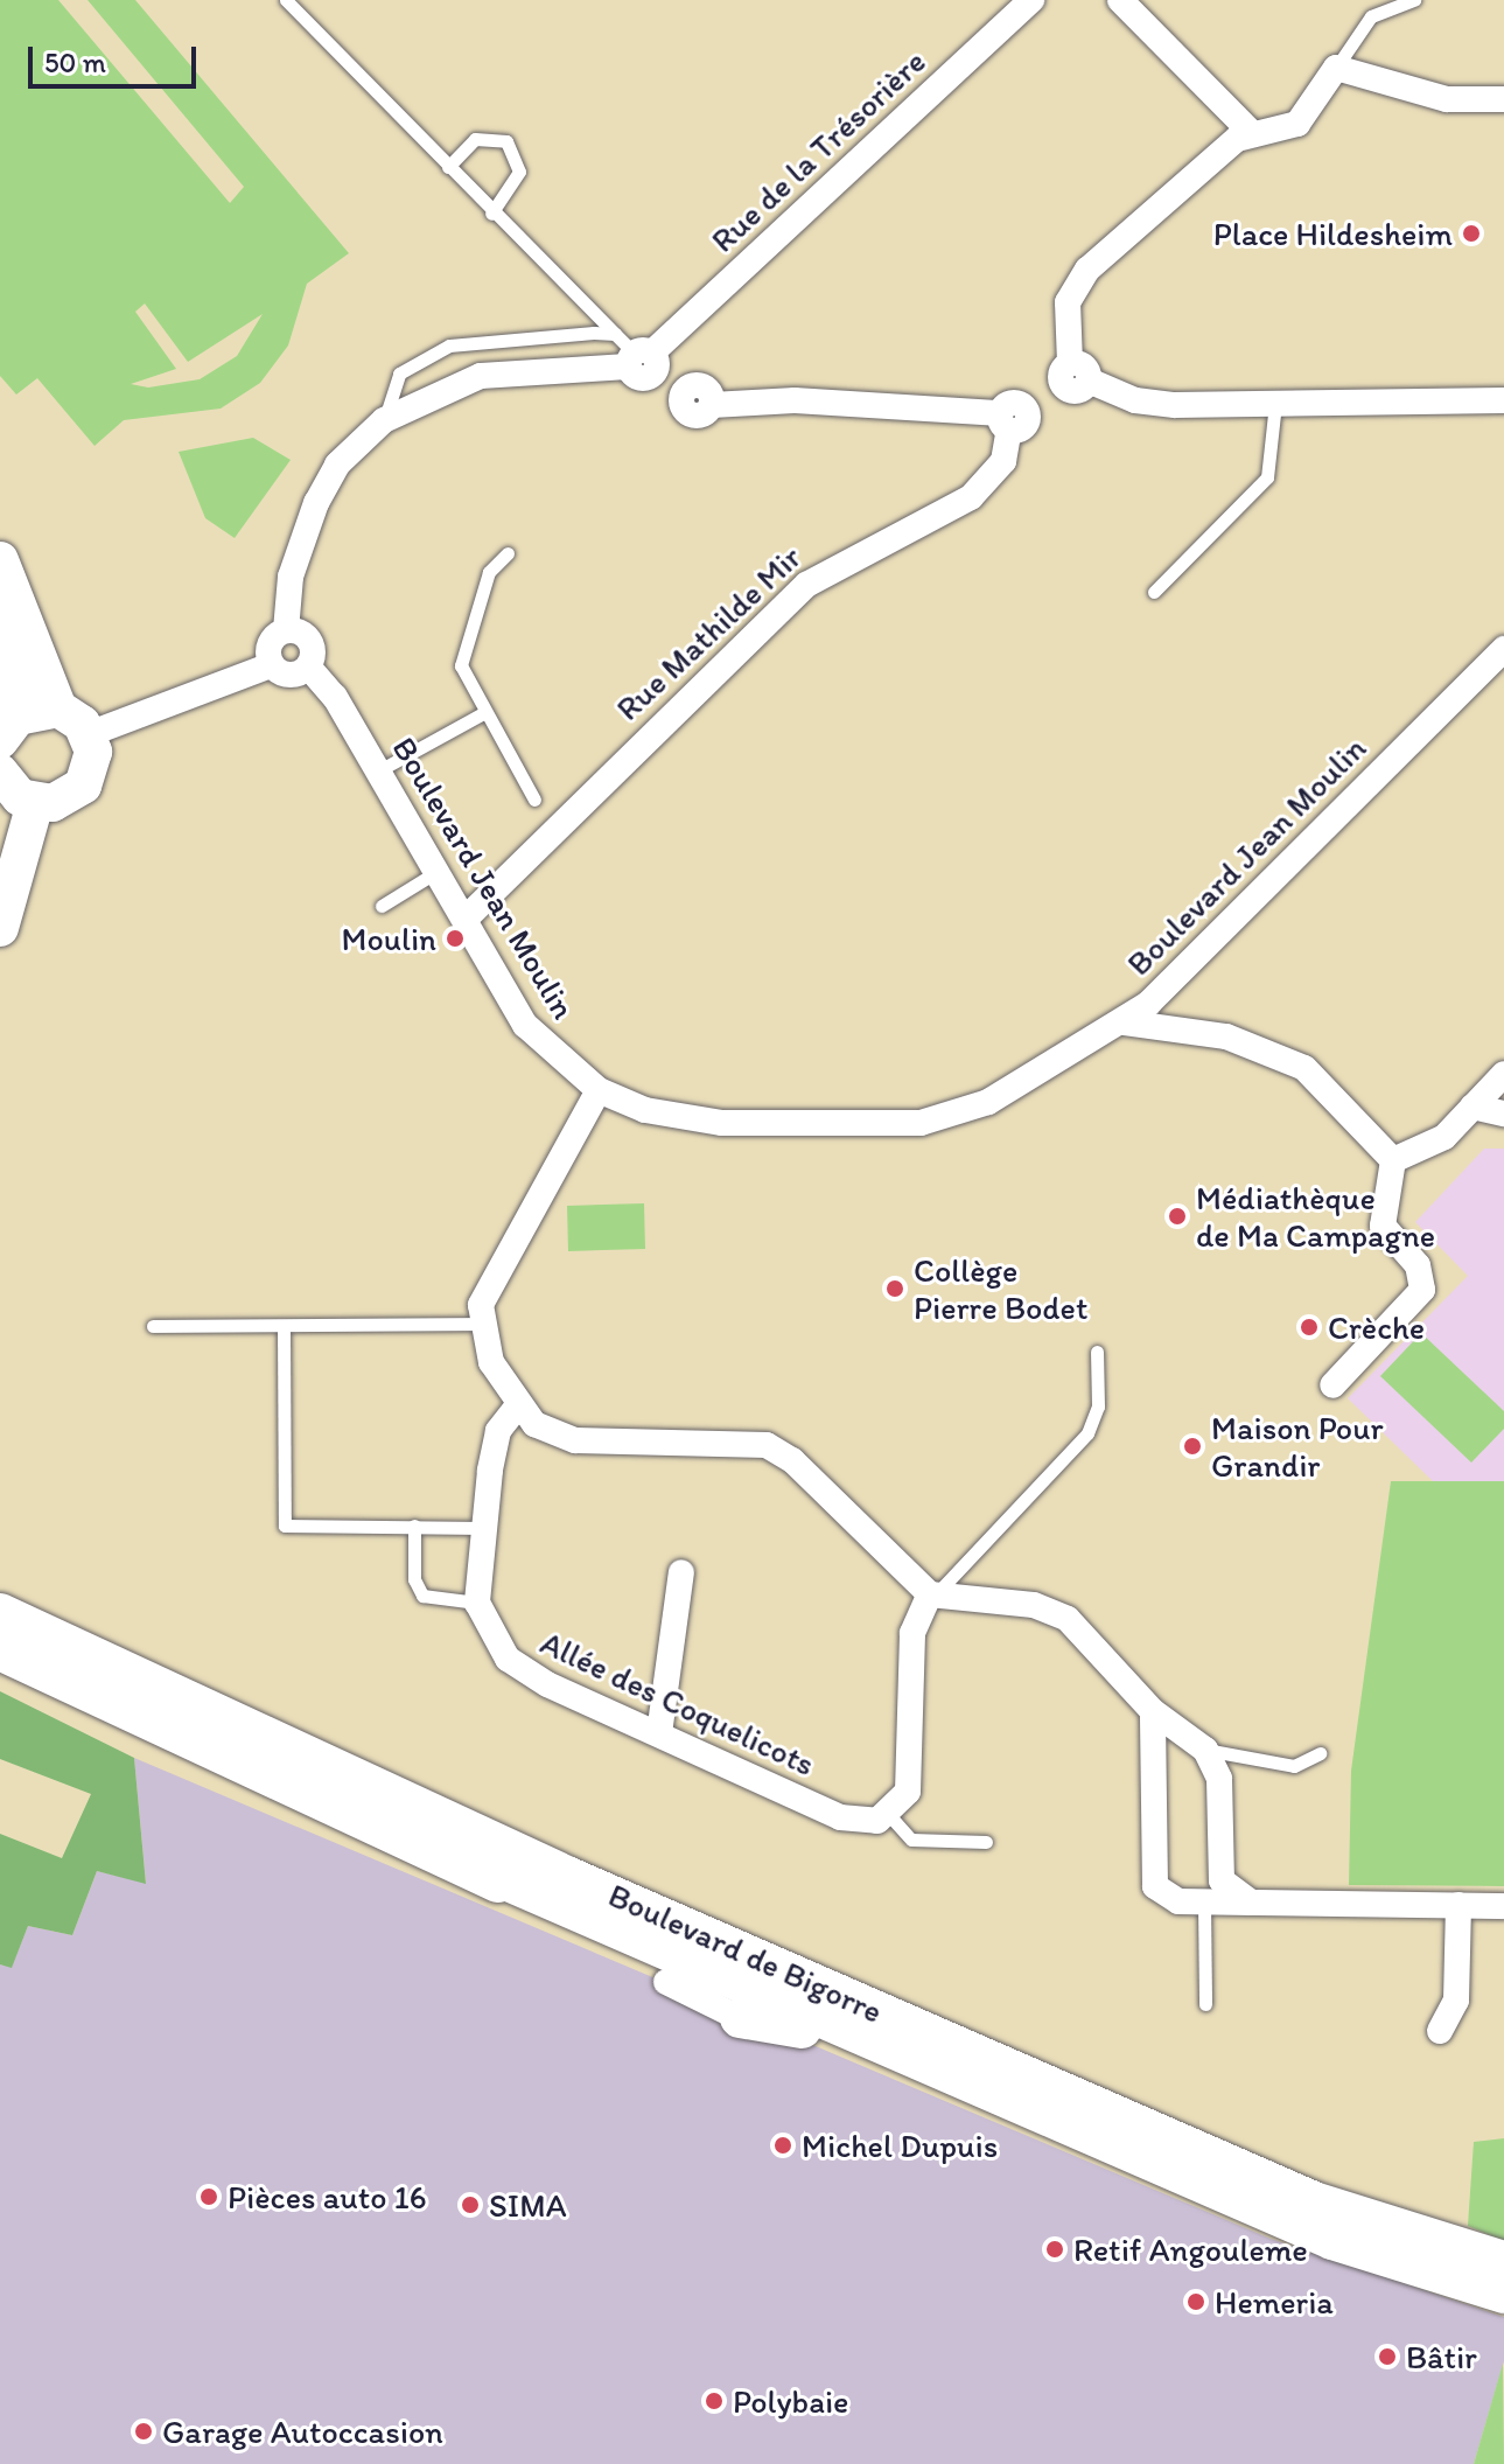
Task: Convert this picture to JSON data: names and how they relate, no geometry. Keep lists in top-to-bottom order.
{
  "streets": {
    "main road": ["Boulevard de Bigorre"],
    "street": [
      "Rue de la Trésorière",
      "Rue Mathilde Mir",
      "Boulevard Jean Moulin",
      "Allée des Coquelicots"
    ]
  },
  "crossings": [
    ["Rue Mathilde Mir", "Boulevard Jean Moulin"]
  ],
  "places": [
    "Place Hildesheim",
    "Moulin",
    "Médiathèque de Ma Campagne",
    "Collège Pierre Bodet",
    "Crèche",
    "Maison Pour Grandir",
    "Michel Dupuis",
    "Pièces auto 16",
    "SIMA",
    "Retif Angouleme",
    "Hemeria",
    "Bâtir",
    "Polybaie",
    "Garage Autoccasion"
  ],
  "scale_bar": "50 m"
}
